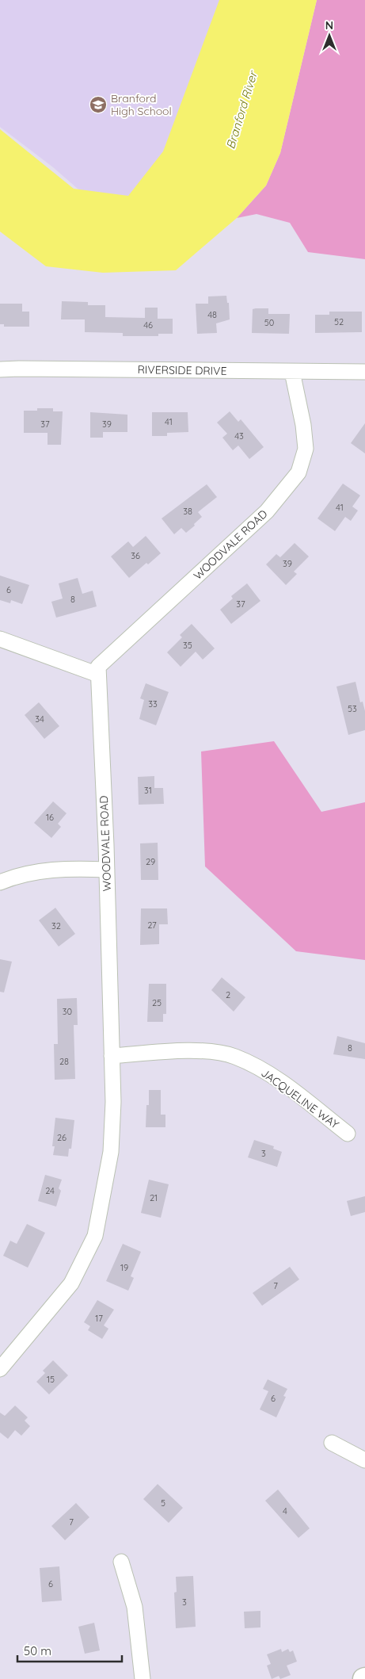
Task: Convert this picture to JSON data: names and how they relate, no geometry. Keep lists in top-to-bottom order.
{
  "streets": {
    "street": ["RIVERSIDE DRIVE", "WOODVALE ROAD", "JACQUELINE WAY"]
  },
  "crossings": [
    ["RIVERSIDE DRIVE", "WOODVALE ROAD"],
    ["WOODVALE ROAD", "JACQUELINE WAY"]
  ],
  "water": ["Branford River"],
  "places": {
    "school or university": ["Branford High School"]
  },
  "house_numbers": [
    "48",
    "52",
    "50",
    "46",
    "41",
    "37",
    "39",
    "43",
    "41",
    "38",
    "36",
    "39",
    "6",
    "8",
    "37",
    "35",
    "33",
    "53",
    "34",
    "31",
    "16",
    "29",
    "27",
    "32",
    "2",
    "25",
    "30",
    "8",
    "28",
    "26",
    "3",
    "24",
    "21",
    "19",
    "7",
    "17",
    "15",
    "6",
    "5",
    "4",
    "7",
    "6",
    "3"
  ],
  "scale_bar": "50 m",
  "north": "top"
}
